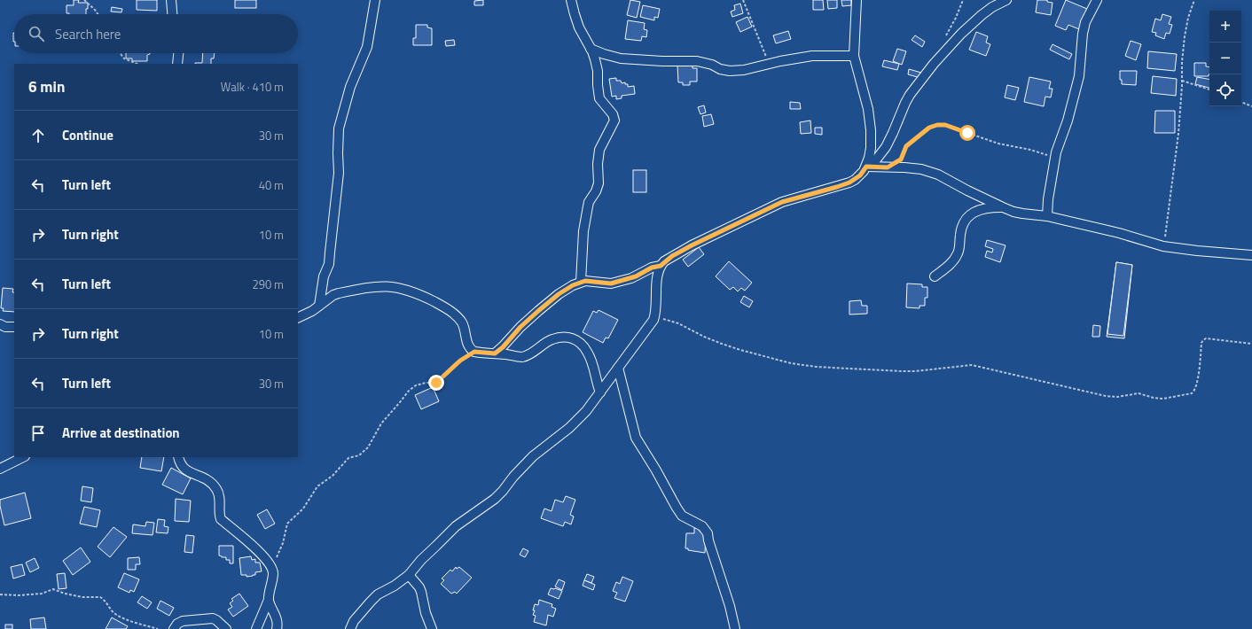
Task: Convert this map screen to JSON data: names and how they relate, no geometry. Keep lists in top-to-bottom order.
{
  "page": {
    "map_buttons": ["+", "−"],
    "search": "Search here",
    "heading": ["6 min", "Walk · 410 m"],
    "list": [
      ["Continue", "30 m"],
      ["Turn left", "40 m"],
      ["Turn right", "10 m"],
      ["Turn left", "290 m"],
      ["Turn right", "10 m"],
      ["Turn left", "30 m"],
      "Arrive at destination"
    ]
  }
}
